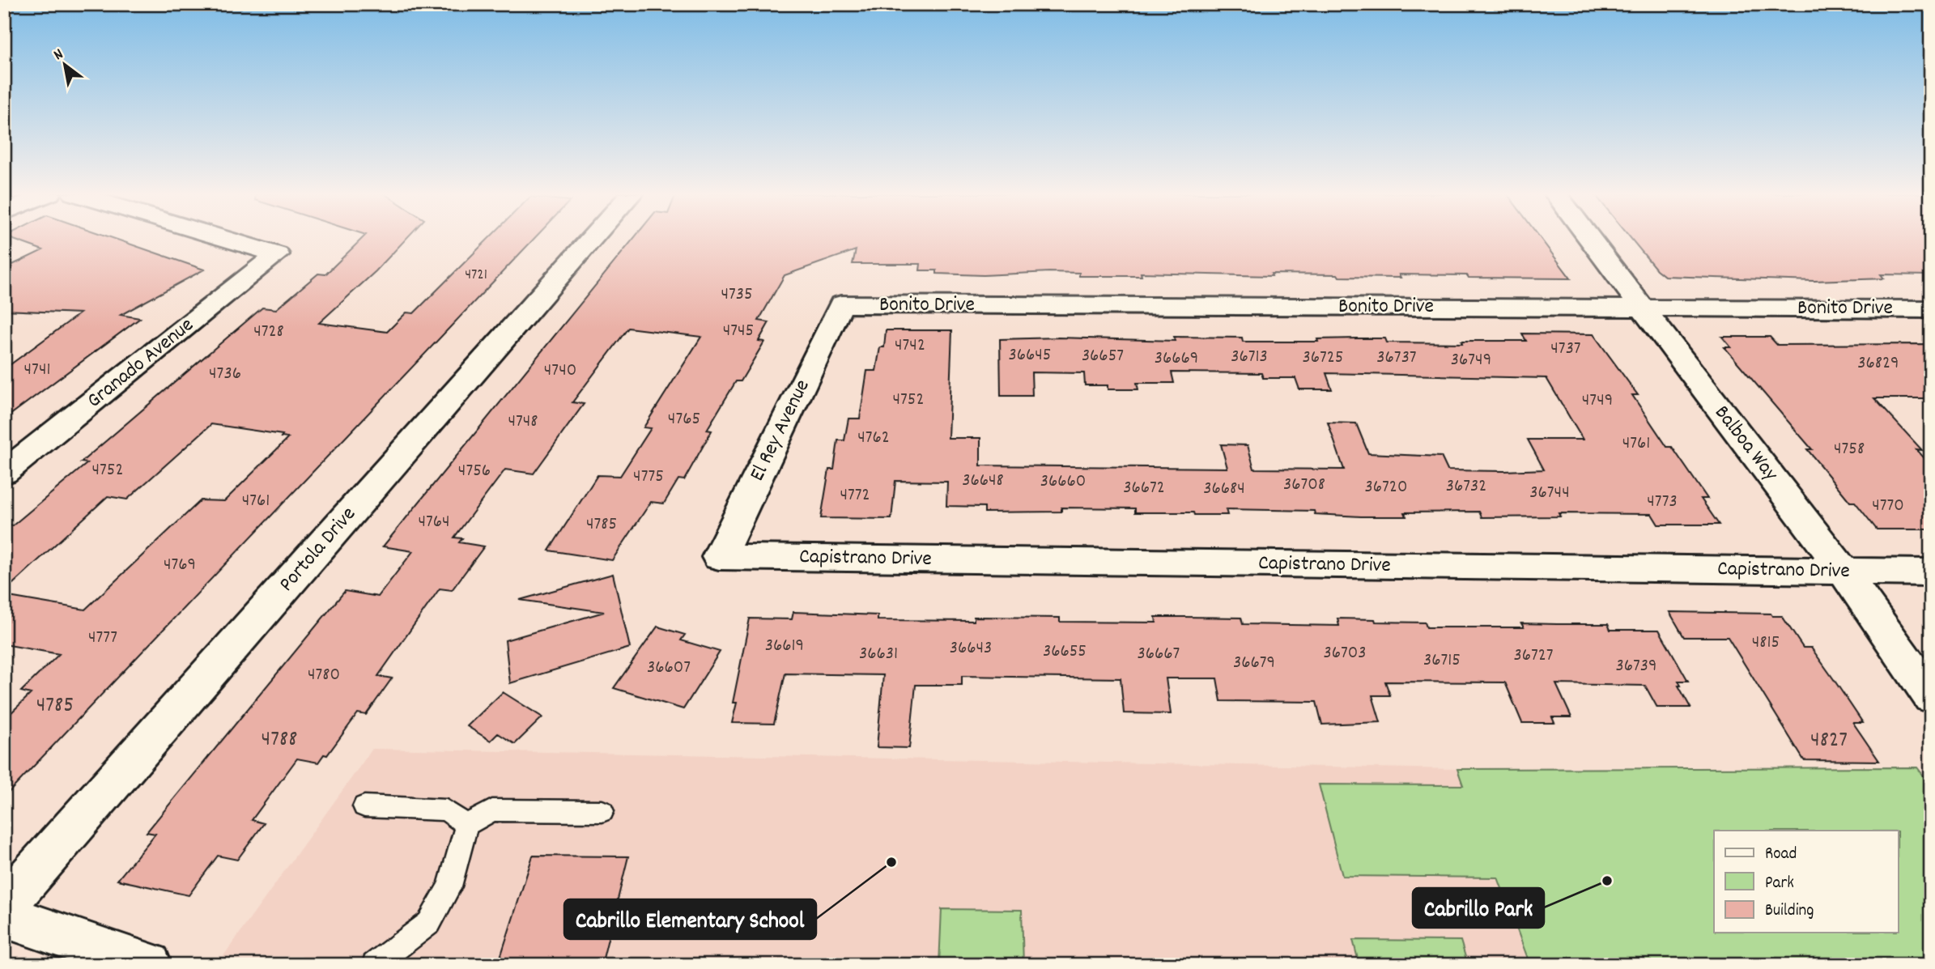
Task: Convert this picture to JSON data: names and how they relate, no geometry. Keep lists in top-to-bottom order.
{
  "streets": {
    "street": [
      "Bonito Drive",
      "Granado Avenue",
      "El Rey Avenue",
      "Balboa Way",
      "Portola Drive",
      "Capistrano Drive"
    ]
  },
  "crossings": [
    ["Bonito Drive", "El Rey Avenue"],
    ["Bonito Drive", "Balboa Way"],
    ["El Rey Avenue", "Capistrano Drive"],
    ["Balboa Way", "Capistrano Drive"]
  ],
  "places": ["Cabrillo Elementary School", "Cabrillo Park"],
  "house_numbers": [
    "4721",
    "4735",
    "4745",
    "4728",
    "4742",
    "4737",
    "36645",
    "36657",
    "36713",
    "36725",
    "36737",
    "36669",
    "36749",
    "36829",
    "4741",
    "4740",
    "4736",
    "4752",
    "4749",
    "4765",
    "4748",
    "4762",
    "4761",
    "4758",
    "4752",
    "4756",
    "4775",
    "36648",
    "36660",
    "36708",
    "36732",
    "36720",
    "36672",
    "36684",
    "36744",
    "4772",
    "4761",
    "4773",
    "4770",
    "4764",
    "4785",
    "4769",
    "4777",
    "4815",
    "36619",
    "36643",
    "36655",
    "36703",
    "36631",
    "36667",
    "36727",
    "36715",
    "36679",
    "36739",
    "36607",
    "4780",
    "4785",
    "4788",
    "4827"
  ],
  "legend": ["Road", "Park", "Building"],
  "north": "top left"
}
